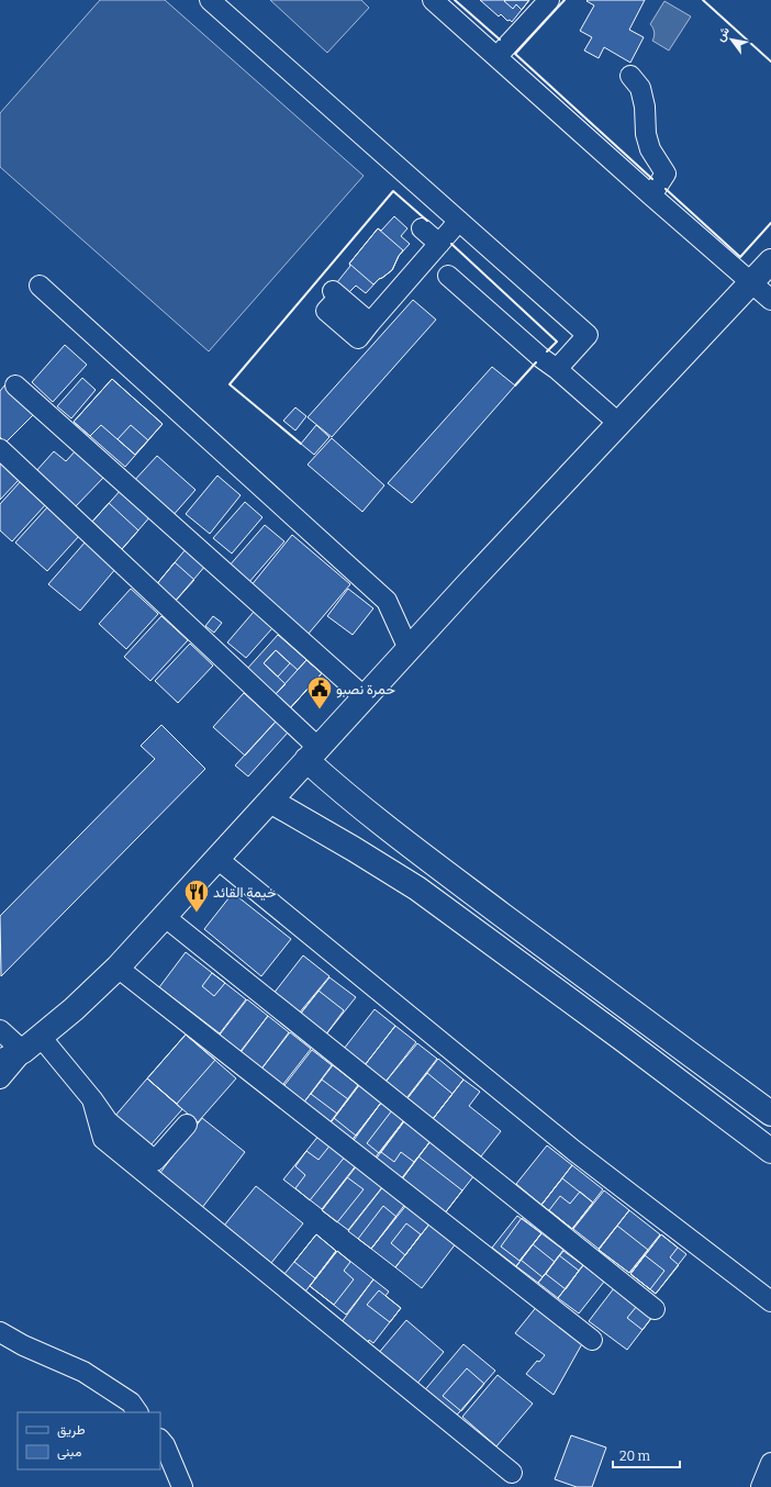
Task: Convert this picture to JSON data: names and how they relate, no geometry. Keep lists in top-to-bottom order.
{
  "places": {
    "public building": ["حمرة نصبو"],
    "restaurant": ["خيمة القائد"]
  },
  "legend": ["طريق", "مبنى"],
  "scale_bar": "20 m",
  "north": "top left"
}
